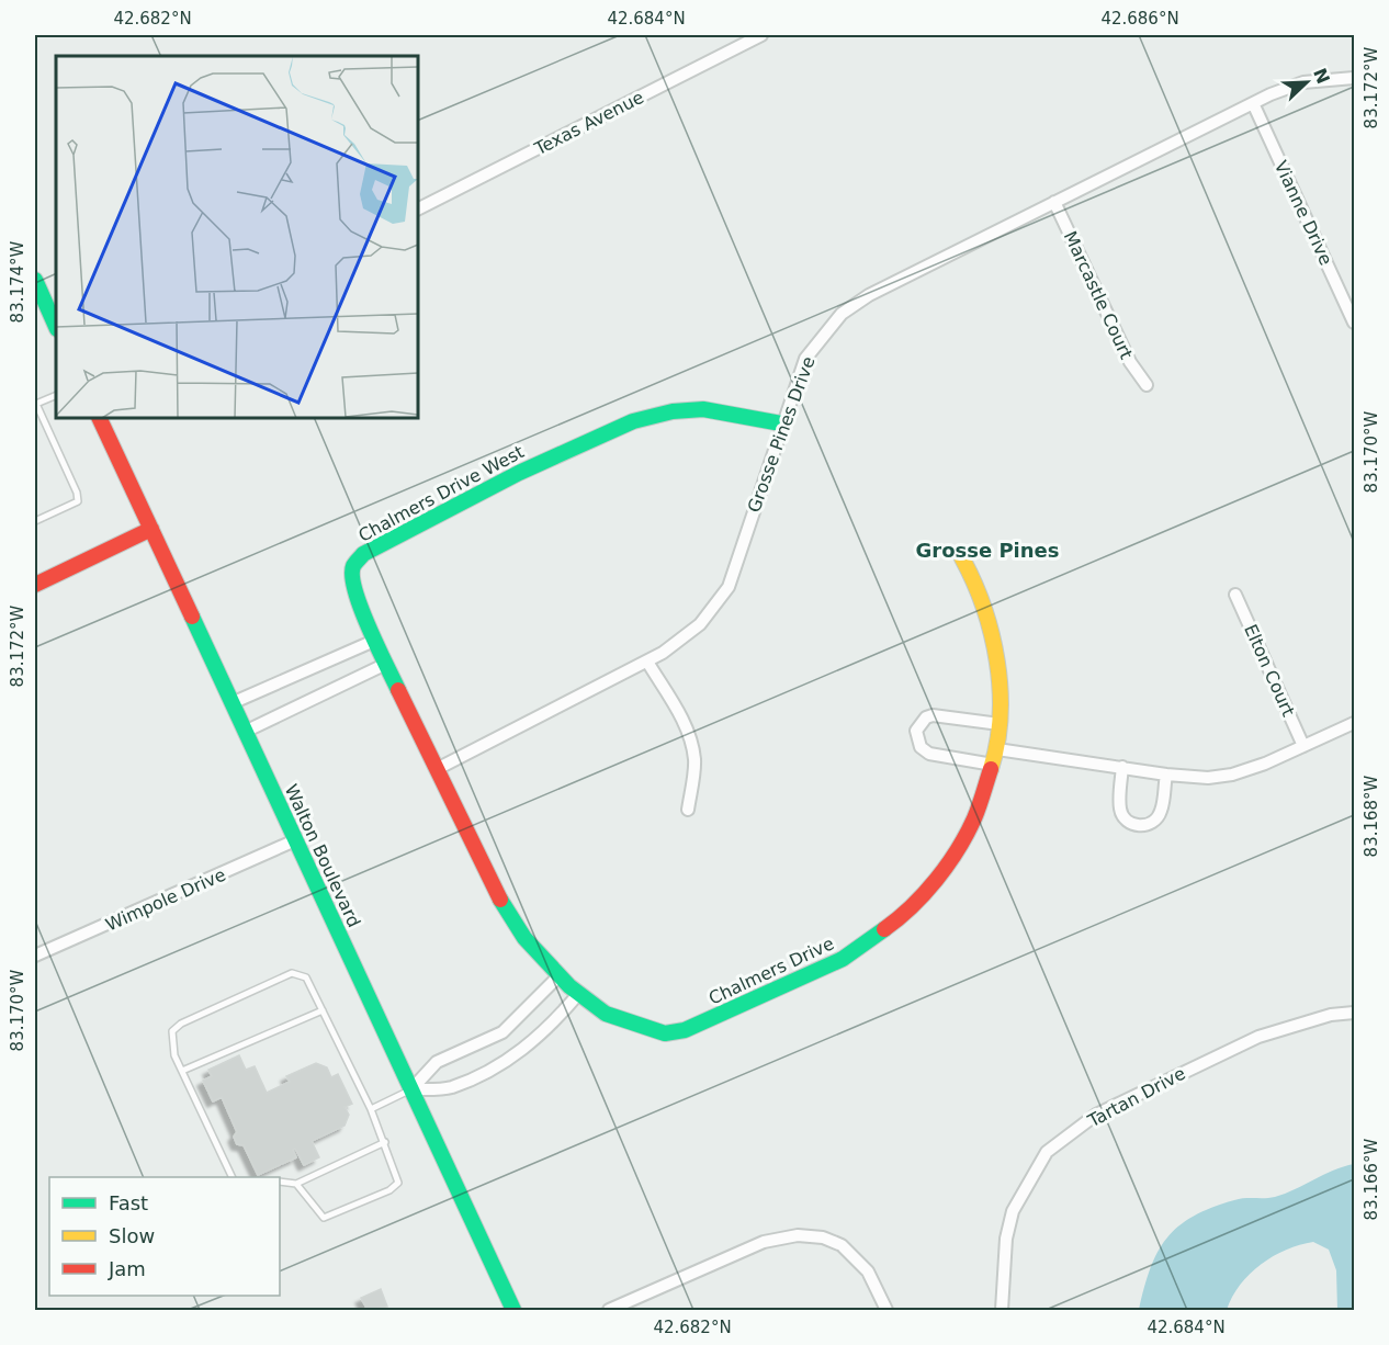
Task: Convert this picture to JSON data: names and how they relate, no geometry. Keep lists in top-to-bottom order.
{
  "streets": {
    "street": [
      "Texas Avenue",
      "Vianne Drive",
      "Marcastle Court",
      "Grosse Pines Drive",
      "Chalmers Drive West",
      "Elton Court",
      "Walton Boulevard",
      "Wimpole Drive",
      "Chalmers Drive",
      "Tartan Drive"
    ]
  },
  "crossings": [
    ["Vianne Drive", "Grosse Pines Drive"],
    ["Marcastle Court", "Grosse Pines Drive"],
    ["Grosse Pines Drive", "Chalmers Drive West"],
    ["Chalmers Drive West", "Chalmers Drive"],
    ["Walton Boulevard", "Wimpole Drive"]
  ],
  "districts": ["Grosse Pines"],
  "legend": ["Fast", "Slow", "Jam"],
  "north": "top right",
  "coordinates": [
    "42.682°N",
    "42.684°N",
    "42.686°N",
    "83.172°W",
    "83.174°W",
    "83.170°W",
    "83.168°W",
    "83.166°W"
  ]
}
